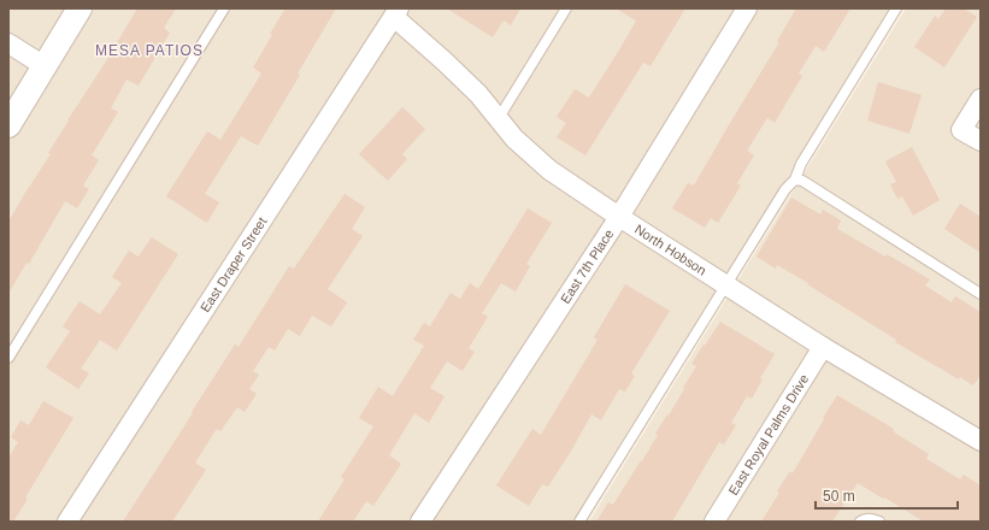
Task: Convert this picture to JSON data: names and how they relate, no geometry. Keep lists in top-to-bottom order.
{
  "streets": {
    "street": [
      "North Hobson",
      "East Draper Street",
      "East 7th Place",
      "East Royal Palms Drive"
    ]
  },
  "crossings": [
    ["North Hobson", "East Draper Street"],
    ["North Hobson", "East 7th Place"],
    ["North Hobson", "East Royal Palms Drive"]
  ],
  "districts": ["MESA PATIOS"],
  "scale_bar": "50 m"
}
